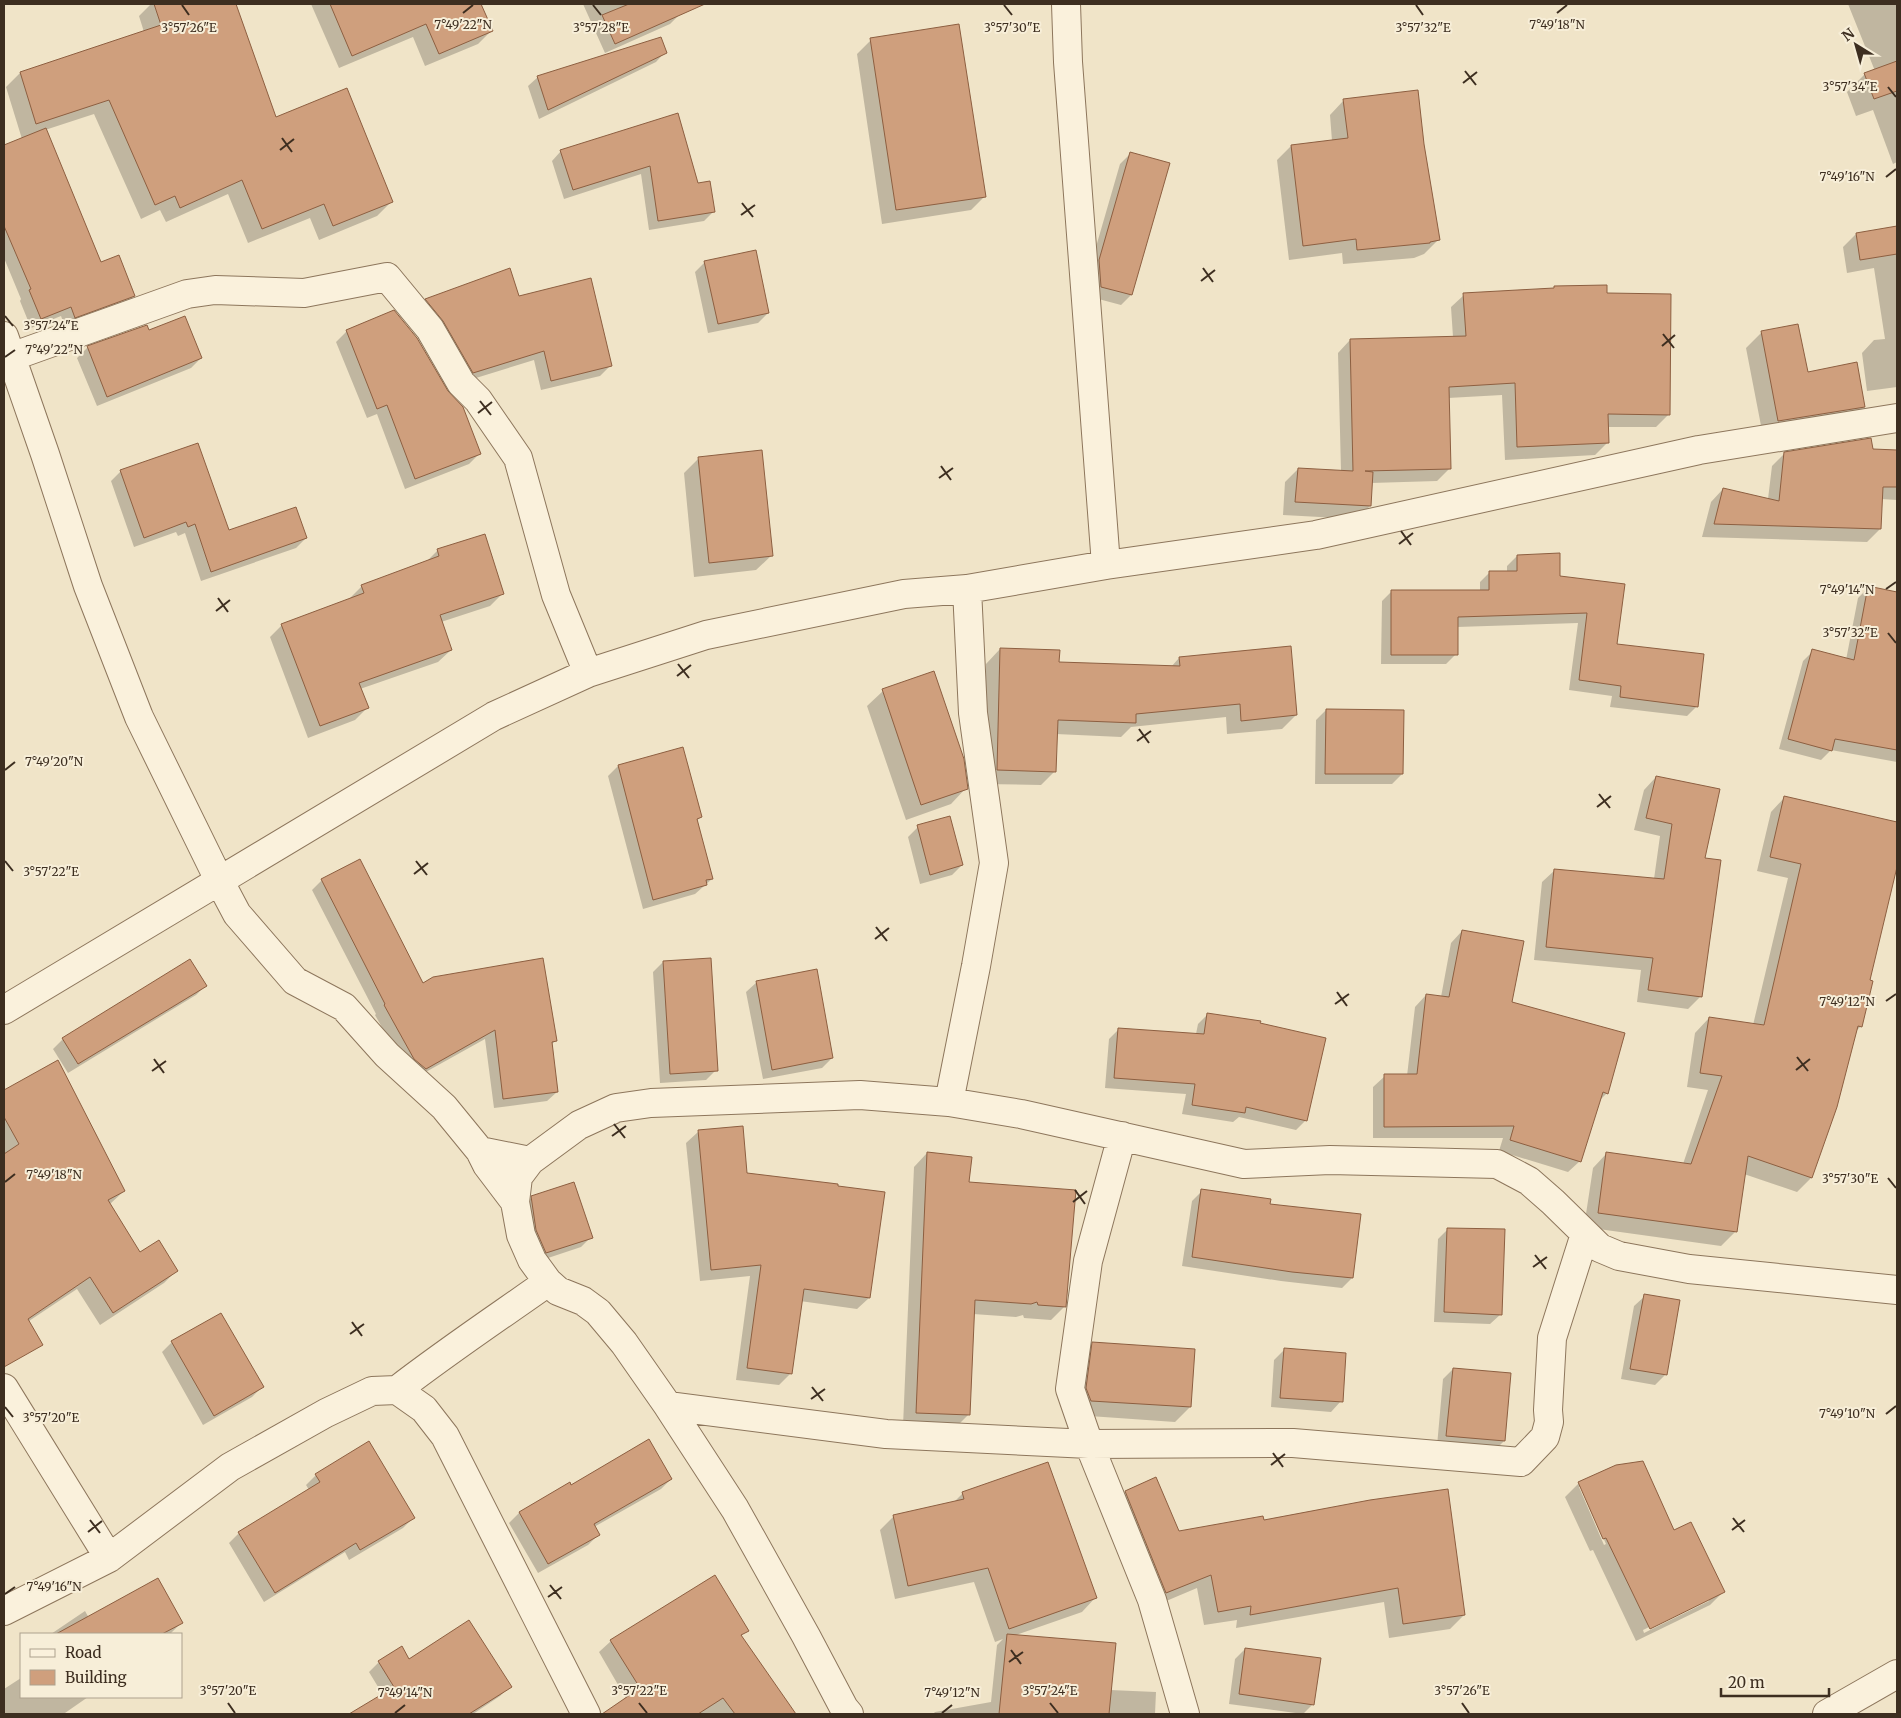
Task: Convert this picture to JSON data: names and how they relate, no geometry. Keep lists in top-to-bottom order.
{
  "legend": ["Road", "Building"],
  "scale_bar": "20 m",
  "north": "top left",
  "coordinates": [
    "7°49'22\"N",
    "7°49'18\"N",
    "3°57'26\"E",
    "3°57'28\"E",
    "3°57'30\"E",
    "3°57'32\"E",
    "3°57'34\"E",
    "7°49'16\"N",
    "3°57'24\"E",
    "7°49'14\"N",
    "7°49'20\"N",
    "3°57'22\"E",
    "7°49'12\"N",
    "7°49'10\"N",
    "3°57'20\"E"
  ]
}
